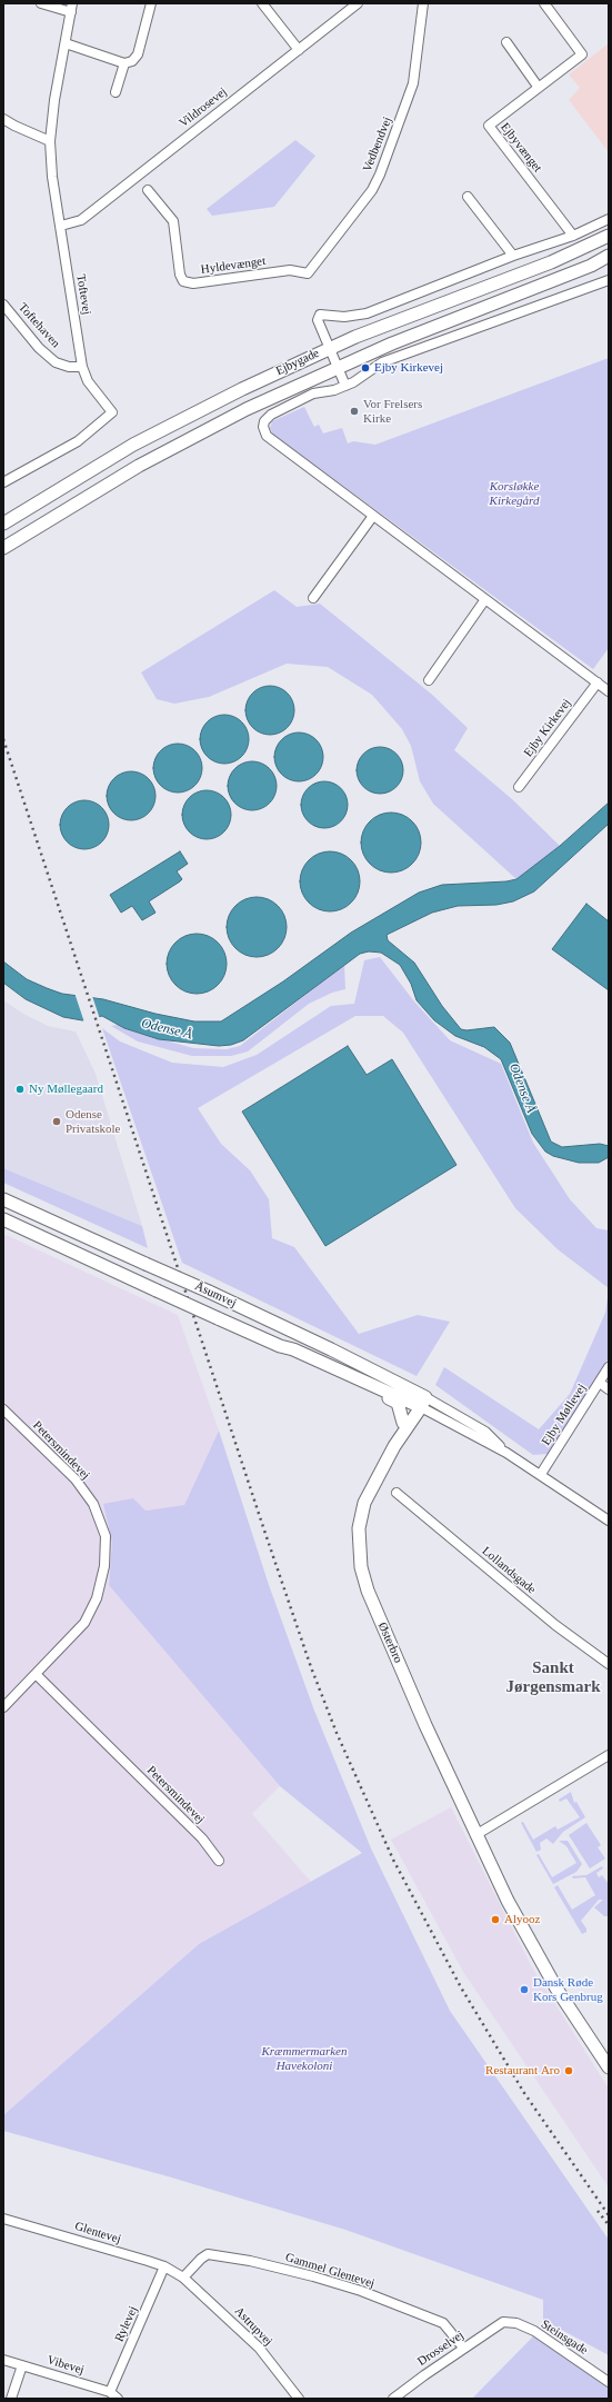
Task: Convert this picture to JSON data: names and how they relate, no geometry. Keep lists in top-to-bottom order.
{
  "streets": {
    "street": [
      "Vildrosevej",
      "Vedbendvej",
      "Ejbyvænget",
      "Hyldevænget",
      "Toftevej",
      "Toftehaven",
      "Ejbygade",
      "Ejby Kirkevej",
      "Åsumvej",
      "Ejby Møllevej",
      "Petersmindevej",
      "Lollandsgade",
      "Østerbro",
      "Glentevej",
      "Gammel Glentevej",
      "Rylevej",
      "Astrupvej",
      "Steinsgade",
      "Drosselvej",
      "Vibevej"
    ]
  },
  "crossings": [
    ["Vildrosevej", "Toftevej"],
    ["Vedbendvej", "Hyldevænget"],
    ["Toftevej", "Toftehaven"],
    ["Åsumvej", "Østerbro"],
    ["Glentevej", "Gammel Glentevej"],
    ["Glentevej", "Rylevej"],
    ["Glentevej", "Astrupvej"],
    ["Gammel Glentevej", "Astrupvej"],
    ["Gammel Glentevej", "Drosselvej"],
    ["Rylevej", "Vibevej"],
    ["Steinsgade", "Drosselvej"]
  ],
  "districts": ["Sankt Jørgensmark"],
  "water": ["Odense Å"],
  "parks": ["Korsløkke Kirkegård", "Kræmmermarken Havekoloni"],
  "places": [
    "Ejby Kirkevej",
    "Vor Frelsers Kirke",
    "Ny Møllegaard",
    "Odense Privatskole",
    "Alyooz",
    "Dansk Røde Kors Genbrug",
    "Restaurant Aro"
  ]
}
